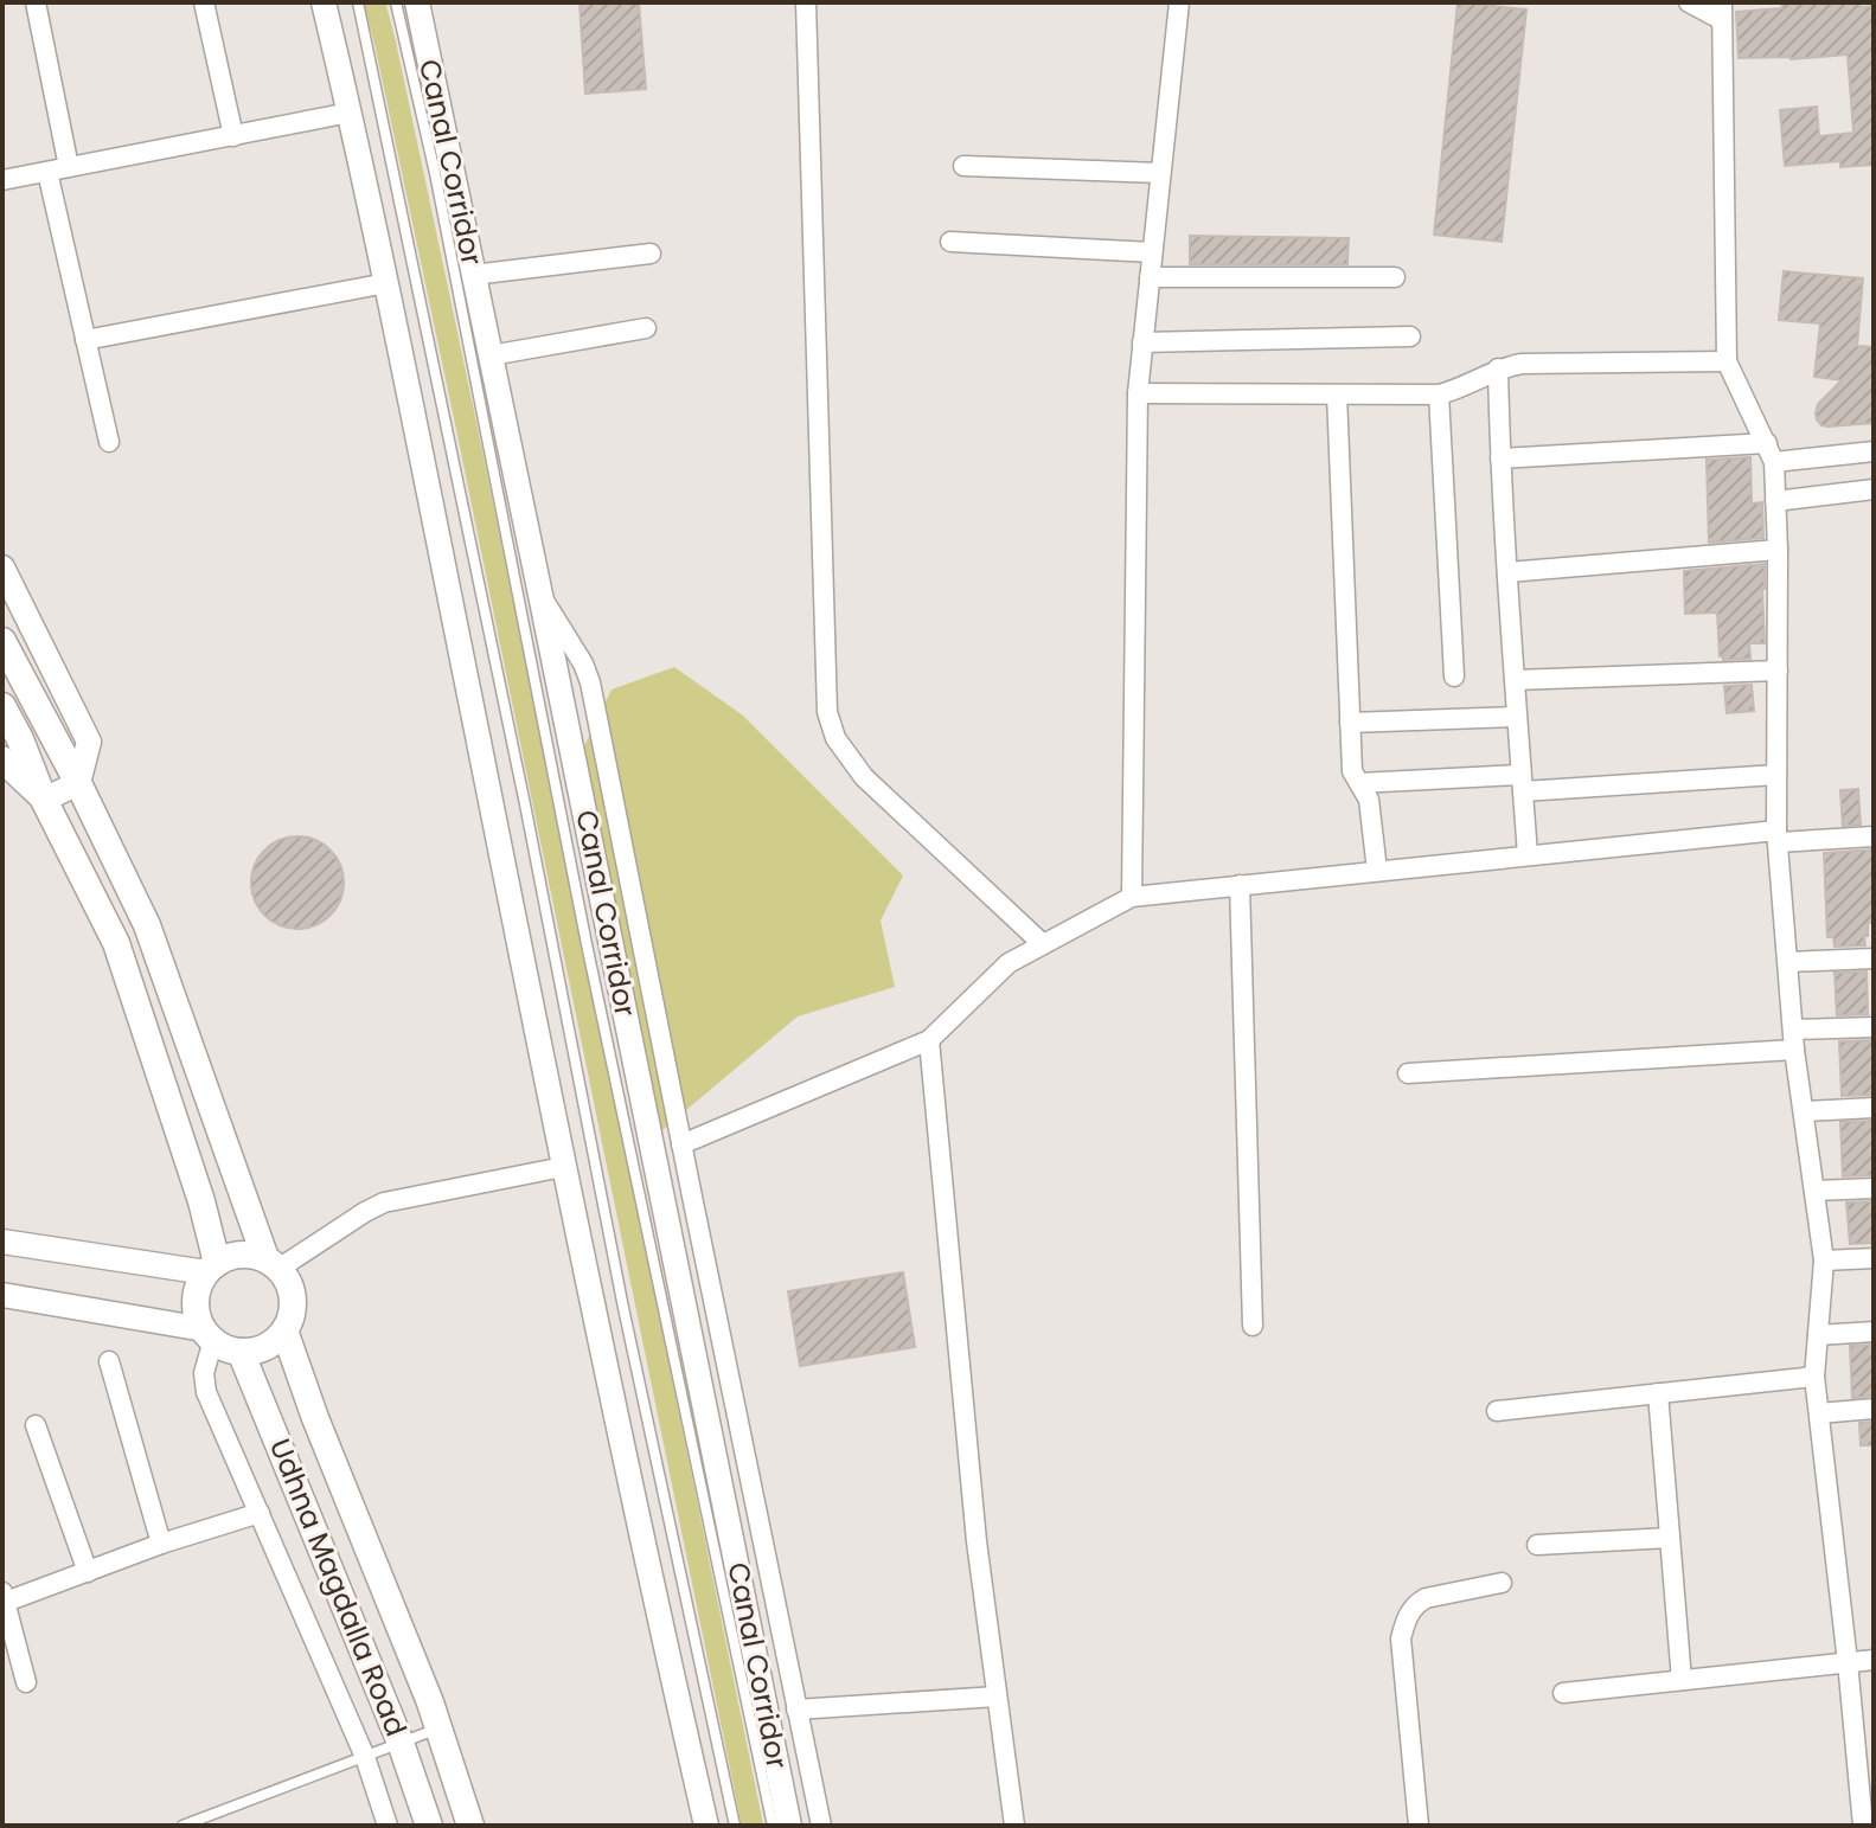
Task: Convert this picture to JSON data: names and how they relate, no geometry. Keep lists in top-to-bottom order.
{
  "streets": {
    "main road": ["Udhna Magdalla Road"],
    "street": ["Canal Corridor"]
  }
}
